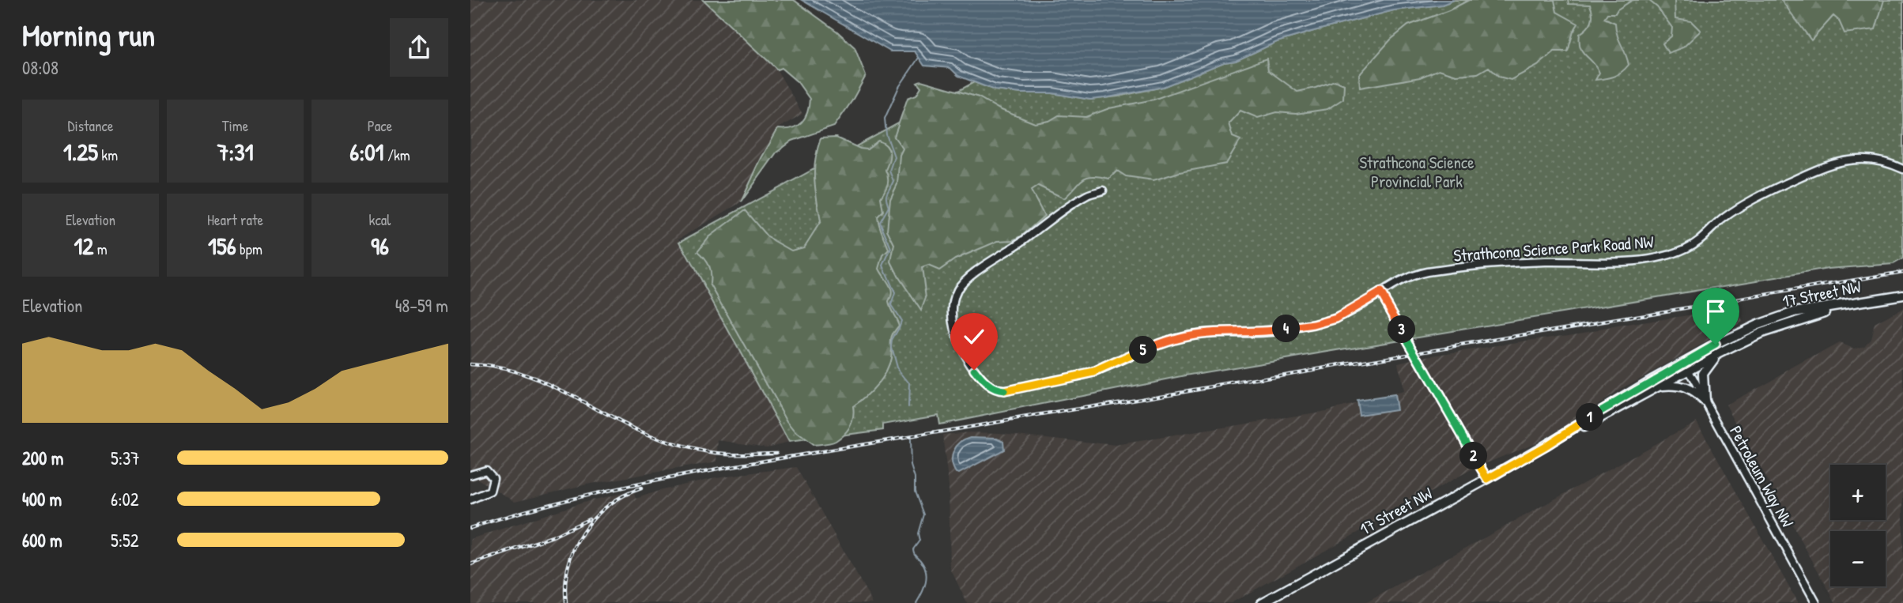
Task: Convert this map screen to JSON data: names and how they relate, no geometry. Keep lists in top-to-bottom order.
{
  "streets": {
    "main road": ["17 Street NW"],
    "street": ["Strathcona Science Park Road NW", "Petroleum Way NW"]
  },
  "crossings": [
    ["17 Street NW", "Petroleum Way NW"]
  ],
  "parks": ["Strathcona Science Provincial Park"],
  "page": {
    "heading": ["Morning run", "08:08"],
    "stats": [
      ["Distance", "1.25 km"],
      ["Time", "7:31"],
      ["Pace", "6:01 /km"],
      ["Elevation", "12 m"],
      ["Heart rate", "156 bpm"],
      ["kcal", "96"]
    ],
    "chart": ["Elevation", "48–59 m"],
    "pins": [
      "4",
      "3",
      "5",
      "1",
      "2"
    ],
    "list": [
      {
        "name": "200 m",
        "note": "5:37"
      },
      {
        "name": "400 m",
        "note": "6:02"
      },
      {
        "name": "600 m",
        "note": "5:52"
      }
    ],
    "map_buttons": ["+", "−"]
  }
}
